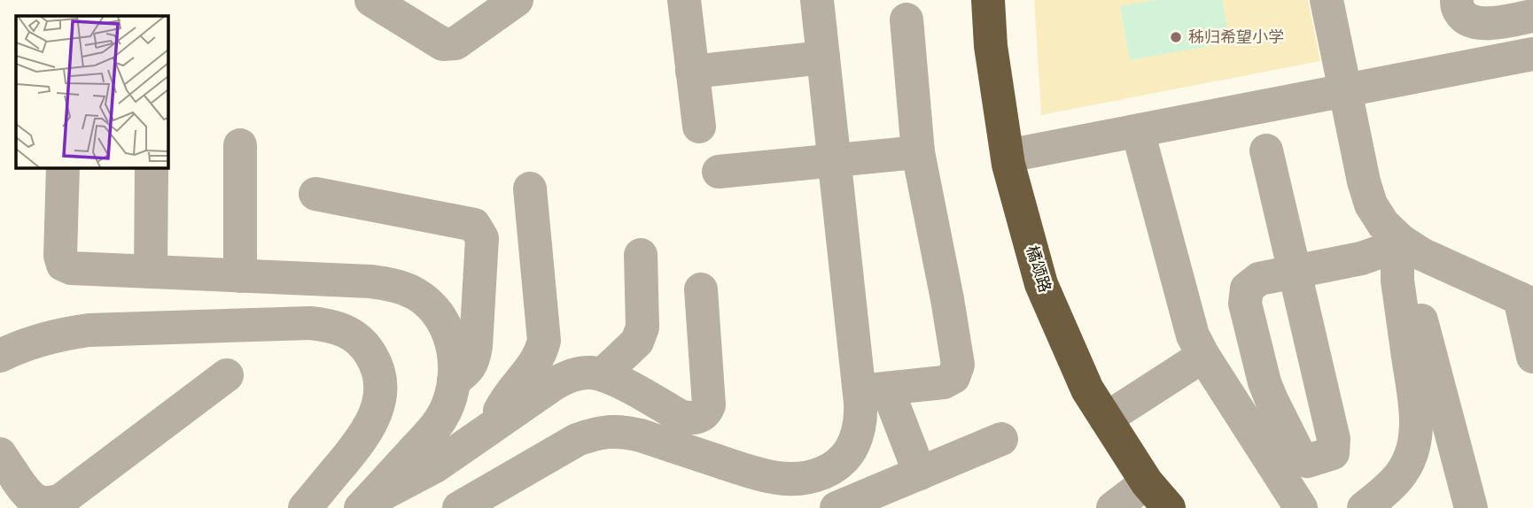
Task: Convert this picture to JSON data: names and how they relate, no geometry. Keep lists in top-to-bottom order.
{
  "streets": {
    "highway": ["橘颂路"]
  },
  "places": ["秭归希望小学"]
}
